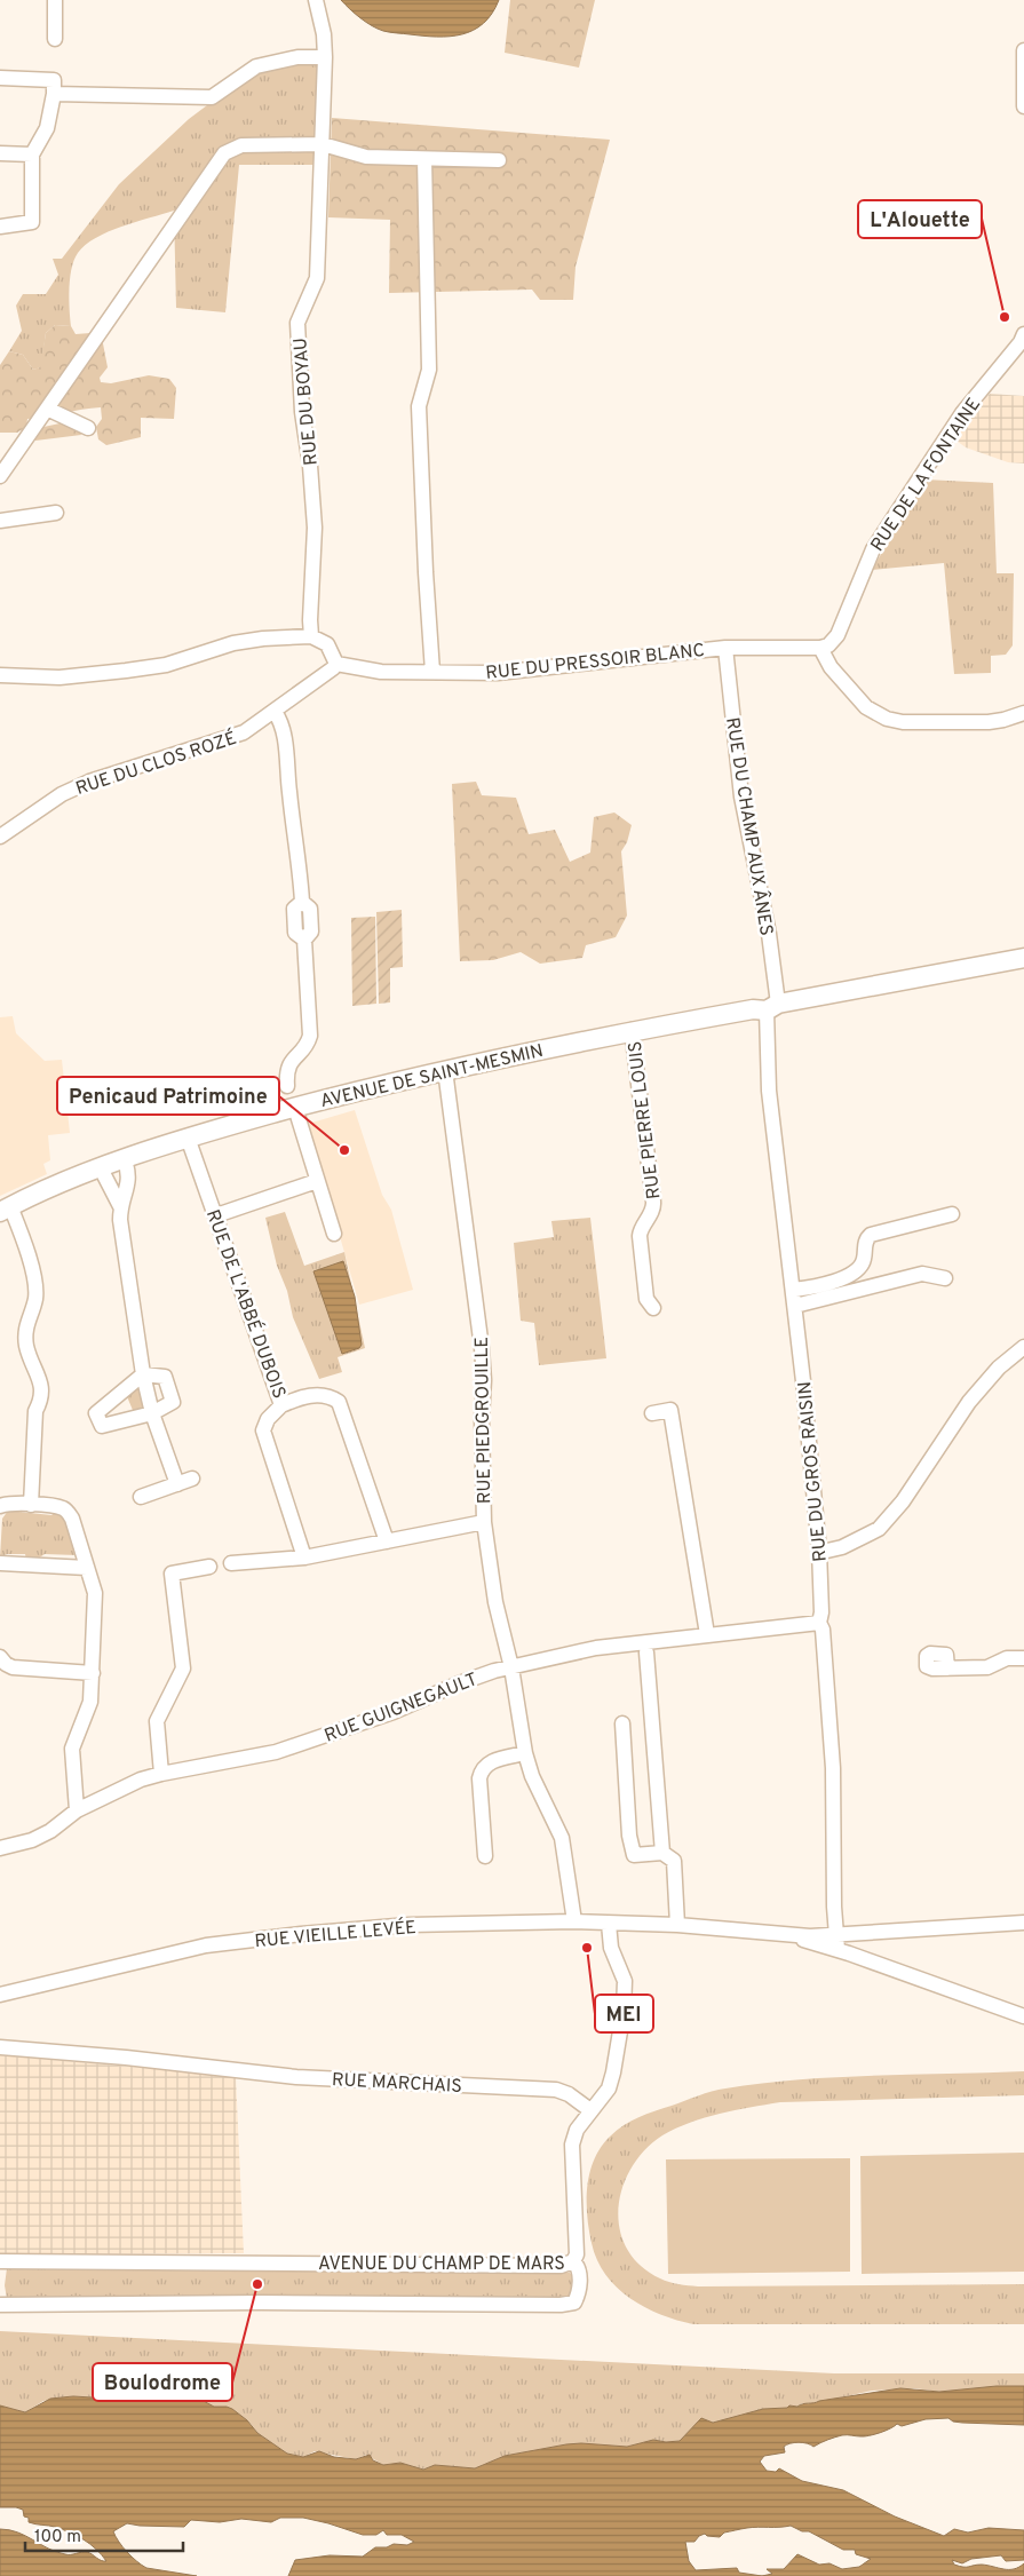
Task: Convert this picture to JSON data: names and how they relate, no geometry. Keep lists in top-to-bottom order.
{
  "streets": {
    "main road": ["AVENUE DE SAINT-MESMIN"],
    "street": [
      "RUE DU BOYAU",
      "RUE DE LA FONTAINE",
      "RUE DU PRESSOIR BLANC",
      "RUE DU CLOS ROZÉ",
      "RUE DU CHAMP AUX ÂNES",
      "RUE PIERRE LOUIS",
      "RUE DE L'ABBÉ DUBOIS",
      "RUE PIEDGROUILLE",
      "RUE DU GROS RAISIN",
      "RUE GUIGNEGAULT",
      "RUE VIEILLE LEVÉE",
      "RUE MARCHAIS",
      "AVENUE DU CHAMP DE MARS"
    ]
  },
  "crossings": [
    ["RUE DE LA FONTAINE", "RUE DU PRESSOIR BLANC"],
    ["RUE DU PRESSOIR BLANC", "RUE DU CLOS ROZÉ"],
    ["RUE DU PRESSOIR BLANC", "RUE DU CHAMP AUX ÂNES"],
    ["RUE DU CHAMP AUX ÂNES", "AVENUE DE SAINT-MESMIN"],
    ["RUE DU CHAMP AUX ÂNES", "RUE DU GROS RAISIN"],
    ["AVENUE DE SAINT-MESMIN", "RUE PIERRE LOUIS"],
    ["AVENUE DE SAINT-MESMIN", "RUE DE L'ABBÉ DUBOIS"],
    ["AVENUE DE SAINT-MESMIN", "RUE PIEDGROUILLE"],
    ["AVENUE DE SAINT-MESMIN", "RUE DU GROS RAISIN"],
    ["RUE PIEDGROUILLE", "RUE GUIGNEGAULT"],
    ["RUE PIEDGROUILLE", "RUE VIEILLE LEVÉE"],
    ["RUE DU GROS RAISIN", "RUE GUIGNEGAULT"],
    ["RUE DU GROS RAISIN", "RUE VIEILLE LEVÉE"]
  ],
  "places": [
    "L'Alouette",
    "Penicaud Patrimoine",
    "MEI",
    "Boulodrome"
  ],
  "scale_bar": "100 m"
}
